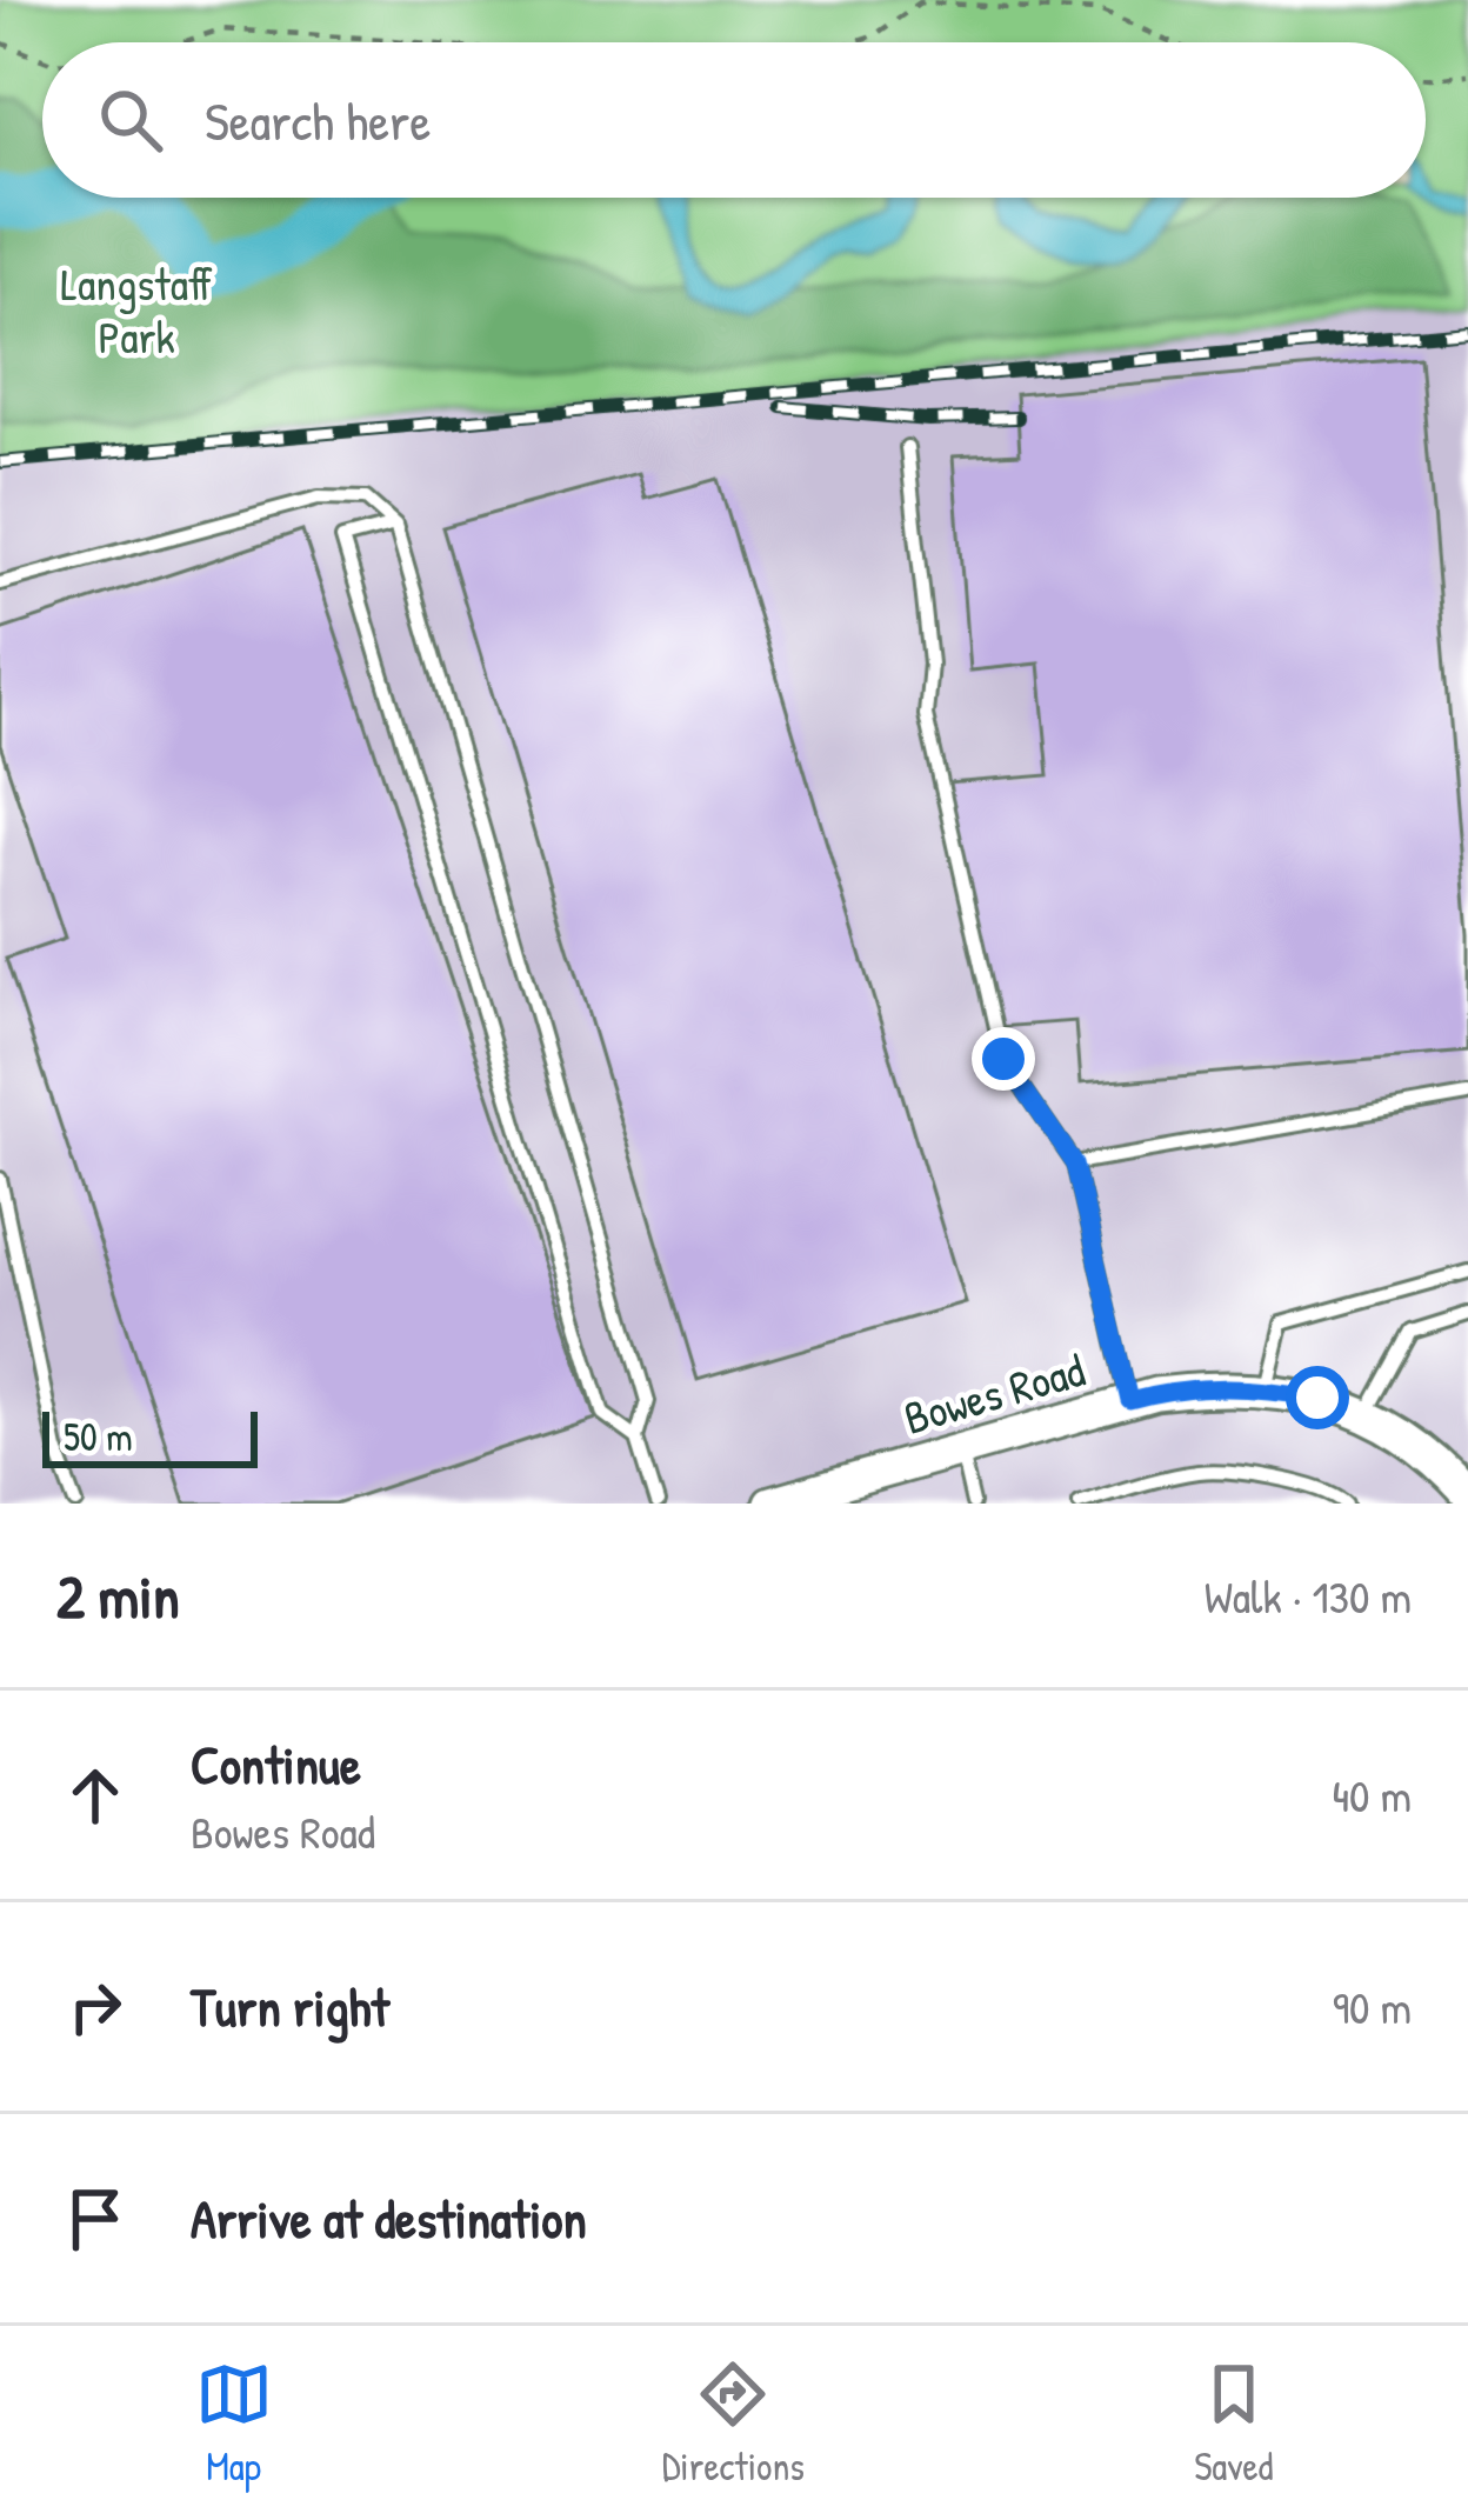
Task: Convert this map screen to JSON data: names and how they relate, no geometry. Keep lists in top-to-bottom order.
{
  "streets": {
    "street": ["Bowes Road"]
  },
  "parks": ["Langstaff Park"],
  "scale_bar": "50 m",
  "page": {
    "search": "Search here",
    "scale": "50 m",
    "heading": ["2 min", "Walk · 130 m"],
    "list": [
      ["Continue", "Bowes Road", "40 m"],
      ["Turn right", "90 m"],
      "Arrive at destination"
    ],
    "nav": ["Map", "Directions", "Saved"]
  }
}
